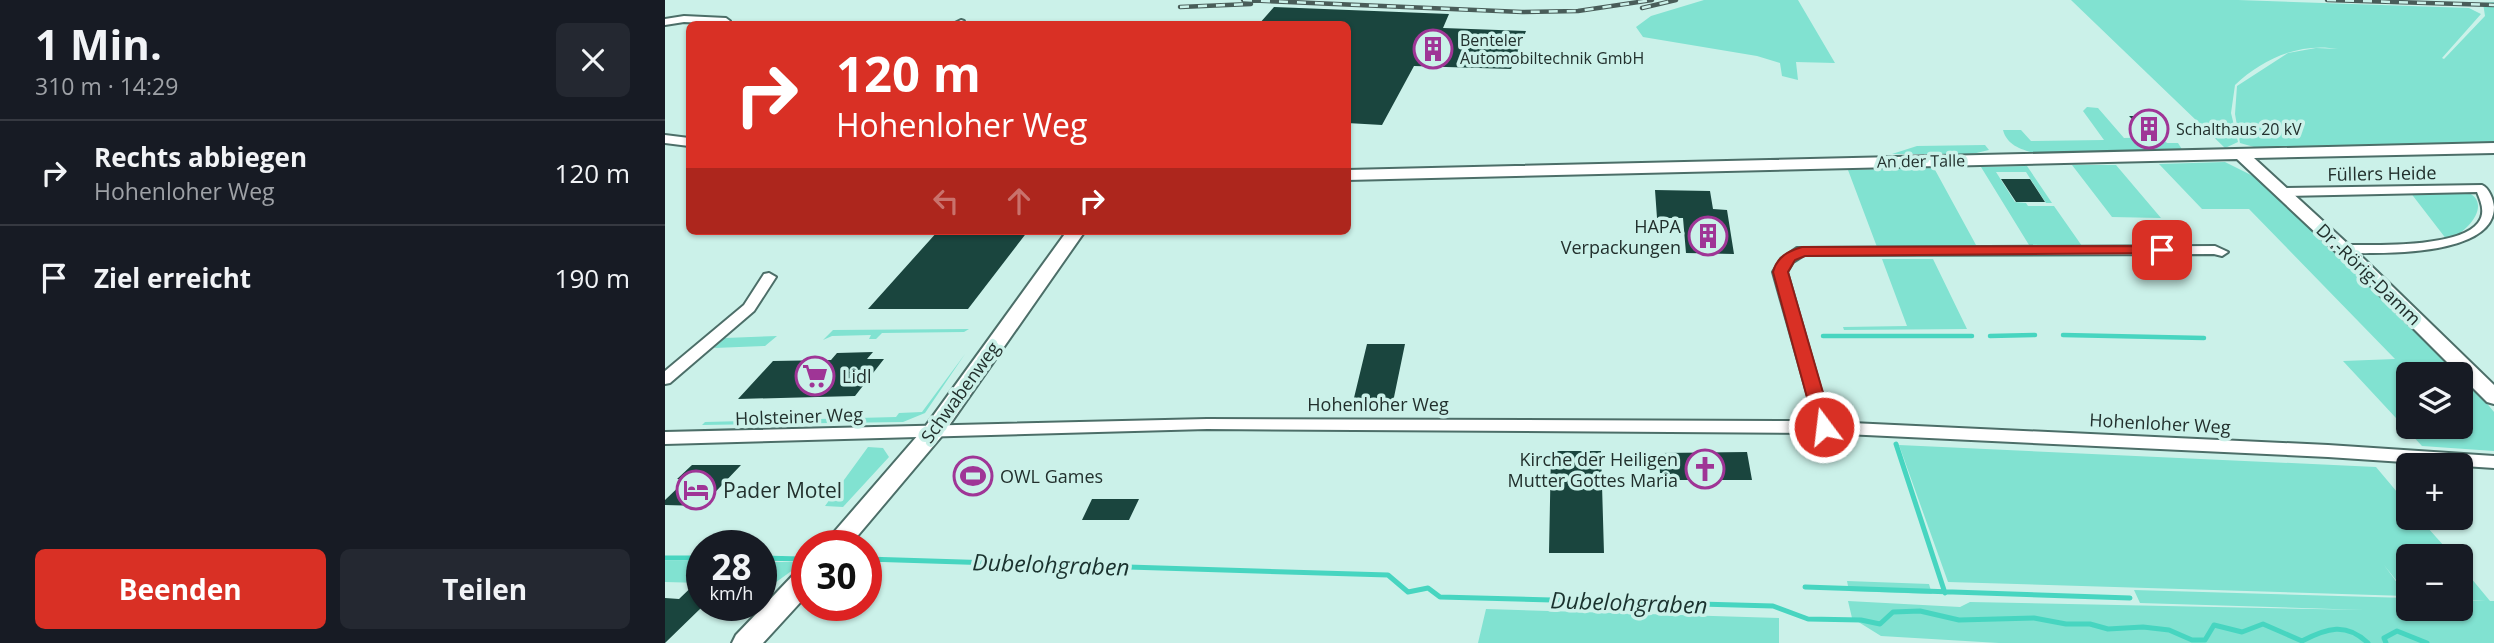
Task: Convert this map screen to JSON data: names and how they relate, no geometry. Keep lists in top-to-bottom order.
{
  "streets": {
    "street": [
      "An der Talle",
      "Füllers Heide",
      "Dr.-Rörig-Damm",
      "Schwabenweg",
      "Hohenloher Weg",
      "Holsteiner Weg"
    ]
  },
  "crossings": [
    ["An der Talle", "Dr.-Rörig-Damm"],
    ["Füllers Heide", "Dr.-Rörig-Damm"],
    ["Schwabenweg", "Hohenloher Weg"],
    ["Schwabenweg", "Holsteiner Weg"],
    ["Hohenloher Weg", "Holsteiner Weg"]
  ],
  "water": ["Dubelohgraben"],
  "places": {
    "building": ["Benteler Automobiltechnik GmbH", "Schalthaus 20 kV", "HAPA Verpackungen"],
    "supermarket": ["Lidl"],
    "church": ["Kirche der Heiligen Mutter Gottes Maria"],
    "sports": ["OWL Games"],
    "hotel": ["Pader Motel"]
  },
  "page": {
    "heading": ["1 Min.", "310 m · 14:29"],
    "turn": ["120 m", "Hohenloher Weg"],
    "list": [
      {
        "name": "Rechts abbiegen",
        "note": "Hohenloher Weg",
        "value": "120 m"
      },
      {
        "name": "Ziel erreicht",
        "value": "190 m"
      }
    ],
    "map_buttons": ["+", "−"],
    "speed": "28 km/h",
    "limit": "30",
    "buttons": ["Beenden", "Teilen"]
  }
}
